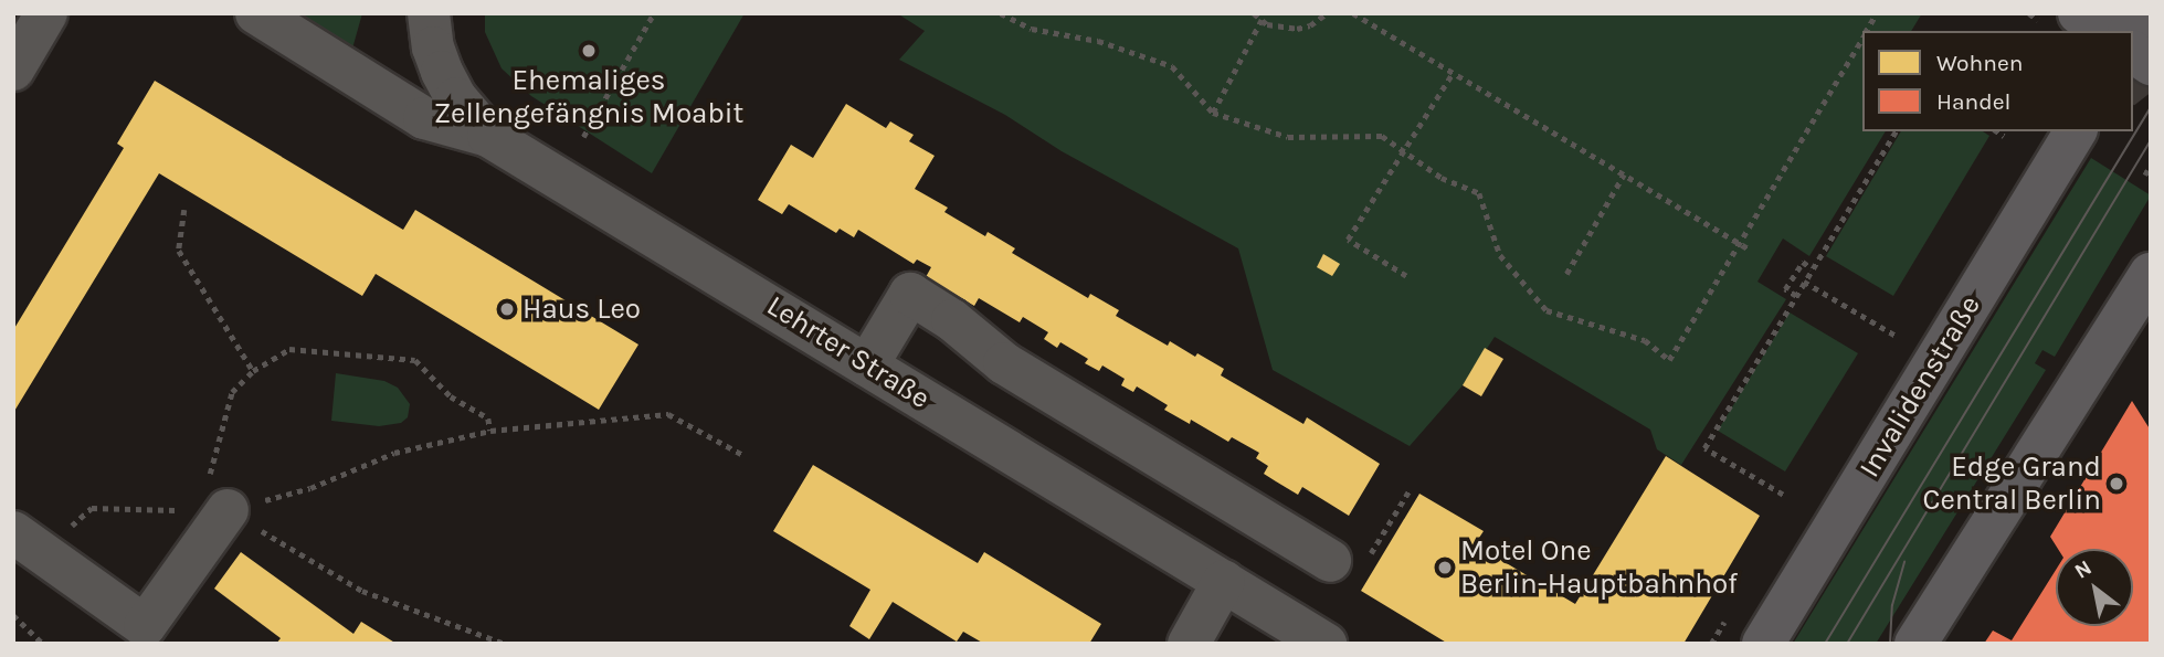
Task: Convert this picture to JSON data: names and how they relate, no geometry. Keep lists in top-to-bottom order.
{
  "streets": {
    "main road": ["Invalidenstraße"],
    "street": ["Lehrter Straße"]
  },
  "places": [
    "Ehemaliges Zellengefängnis Moabit",
    "Haus Leo",
    "Edge Grand Central Berlin",
    "Motel One Berlin-Hauptbahnhof"
  ],
  "legend": ["Wohnen", "Handel"],
  "north": "top left"
}
